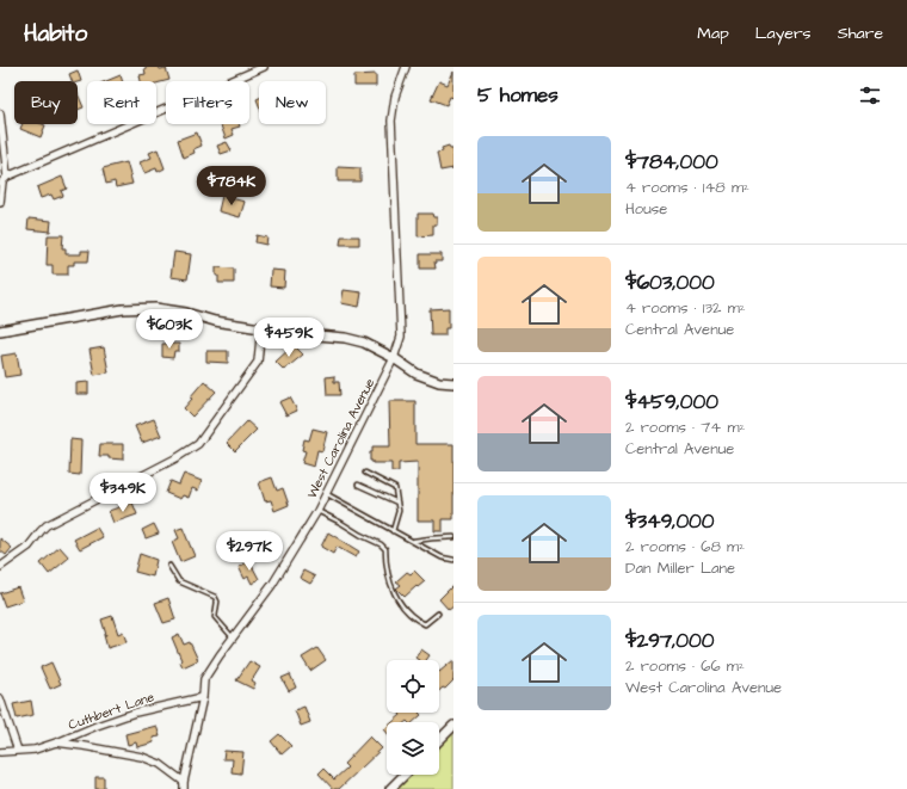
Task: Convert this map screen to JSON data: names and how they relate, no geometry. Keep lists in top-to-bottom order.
{
  "streets": {
    "street": ["West Carolina Avenue", "Cuthbert Lane"]
  },
  "crossings": [
    ["West Carolina Avenue", "Cuthbert Lane"]
  ],
  "page": {
    "header": "Habito",
    "nav": ["Map", "Layers", "Share"],
    "heading": "5 homes",
    "chip": [
      "Buy",
      "Rent",
      "Filters",
      "New"
    ],
    "list": [
      {
        "name": "$784,000",
        "note": "4 rooms · 148 m² · House"
      },
      {
        "name": "$603,000",
        "note": "4 rooms · 132 m² · Central Avenue"
      },
      {
        "name": "$459,000",
        "note": "2 rooms · 74 m² · Central Avenue"
      },
      {
        "name": "$349,000",
        "note": "2 rooms · 68 m² · Dan Miller Lane"
      },
      {
        "name": "$297,000",
        "note": "2 rooms · 66 m² · West Carolina Avenue"
      }
    ],
    "price": [
      "$784K",
      "$603K",
      "$459K",
      "$349K",
      "$297K"
    ]
  }
}
